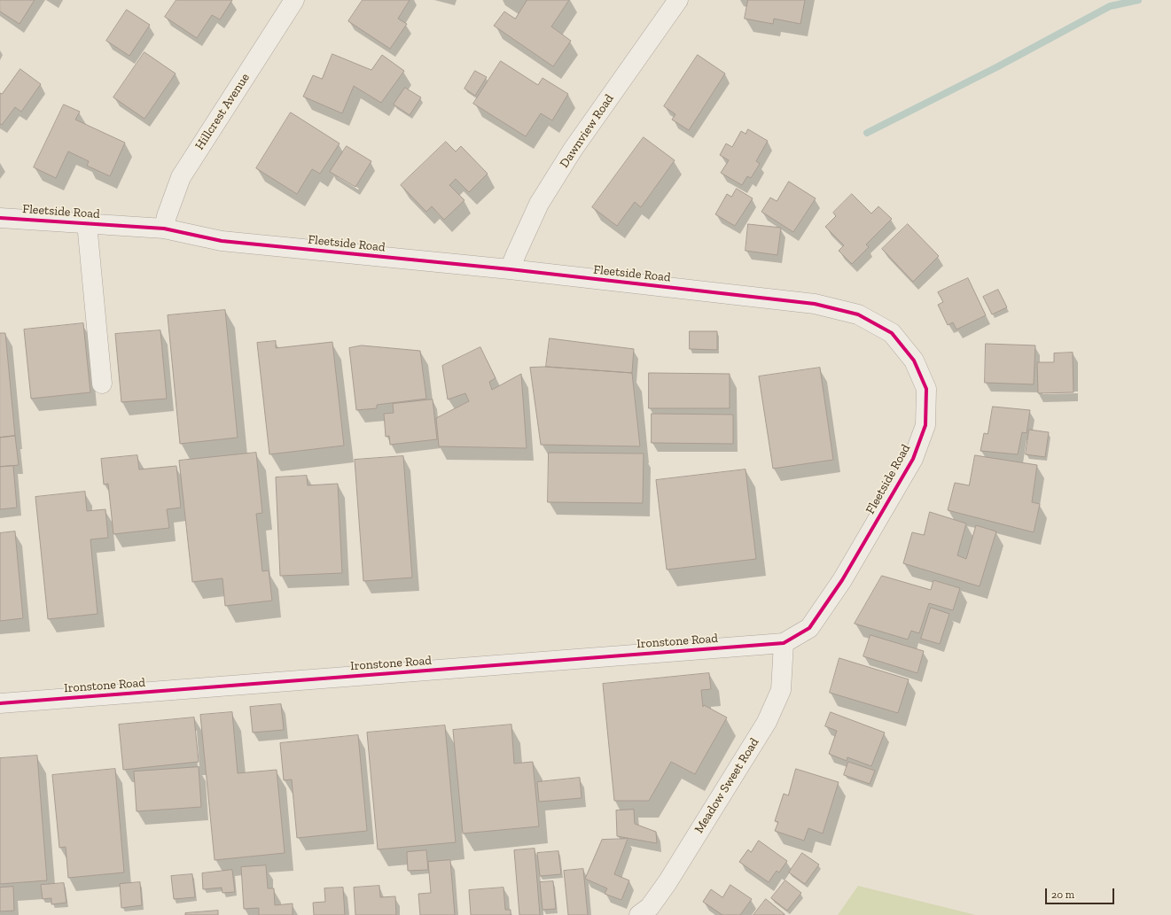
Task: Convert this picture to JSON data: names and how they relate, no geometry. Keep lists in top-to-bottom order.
{
  "streets": {
    "street": [
      "Hillcrest Avenue",
      "Dawnview Road",
      "Fleetside Road",
      "Ironstone Road",
      "Meadow Sweet Road"
    ]
  },
  "crossings": [
    ["Hillcrest Avenue", "Fleetside Road"],
    ["Dawnview Road", "Fleetside Road"],
    ["Fleetside Road", "Ironstone Road"],
    ["Fleetside Road", "Meadow Sweet Road"],
    ["Ironstone Road", "Meadow Sweet Road"]
  ],
  "scale_bar": "20 m"
}
